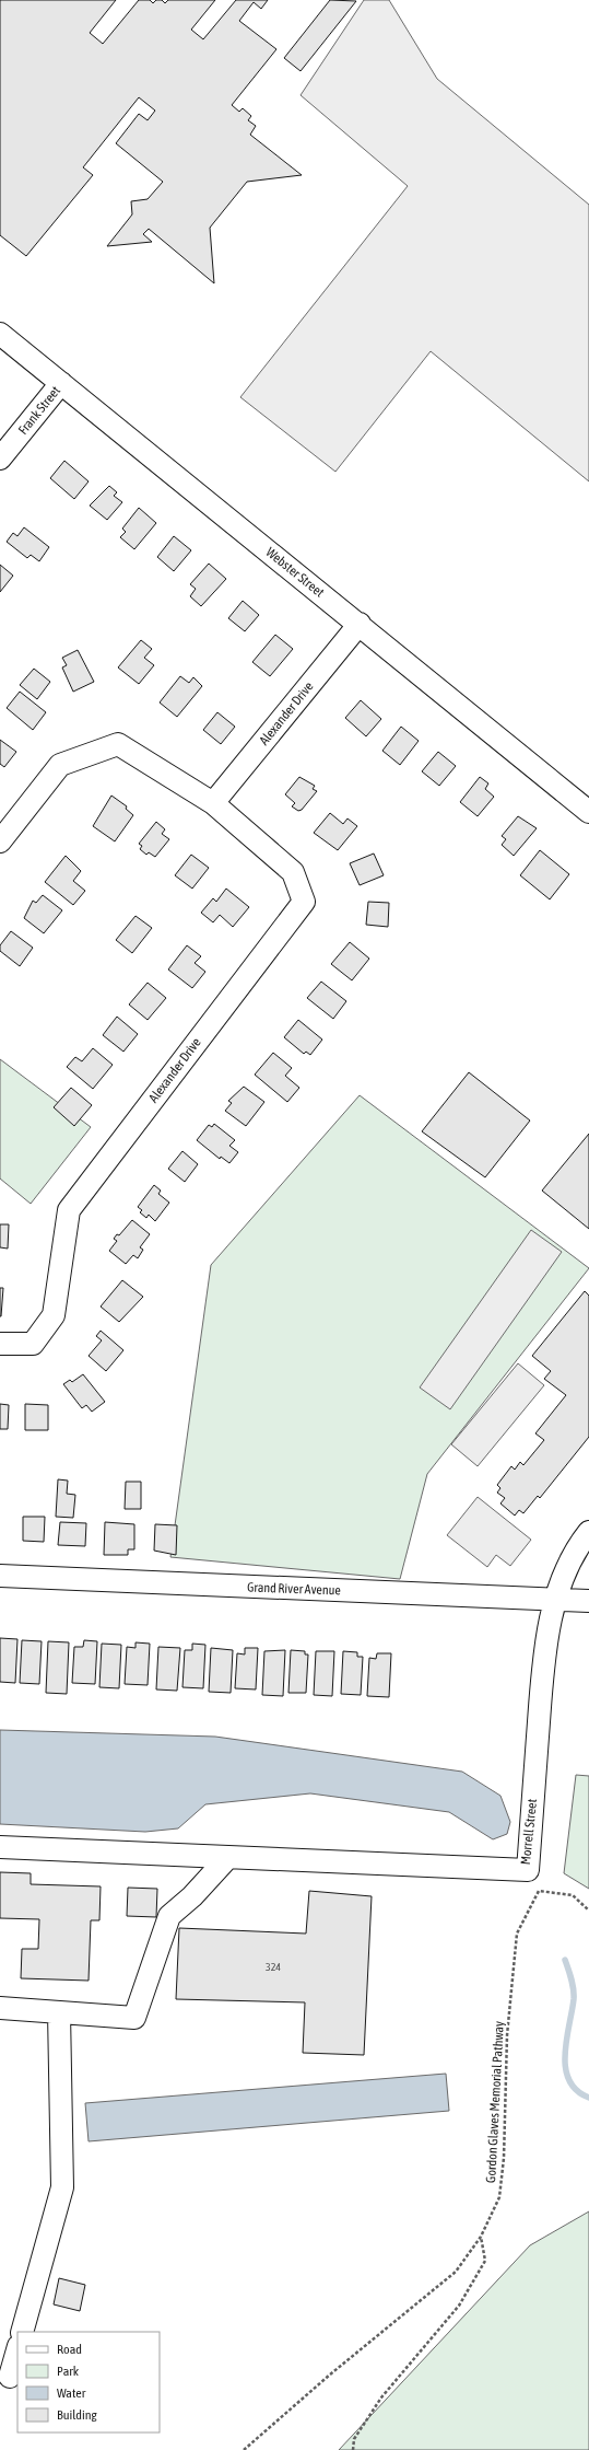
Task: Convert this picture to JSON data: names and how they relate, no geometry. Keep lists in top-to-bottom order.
{
  "streets": {
    "street": [
      "Frank Street",
      "Webster Street",
      "Alexander Drive",
      "Grand River Avenue",
      "Morrell Street"
    ],
    "path": ["Gordon Glaves Memorial Pathway"]
  },
  "crossings": [
    ["Frank Street", "Webster Street"],
    ["Webster Street", "Alexander Drive"],
    ["Grand River Avenue", "Morrell Street"]
  ],
  "house_numbers": ["324"],
  "legend": [
    "Road",
    "Park",
    "Water",
    "Building"
  ]
}
